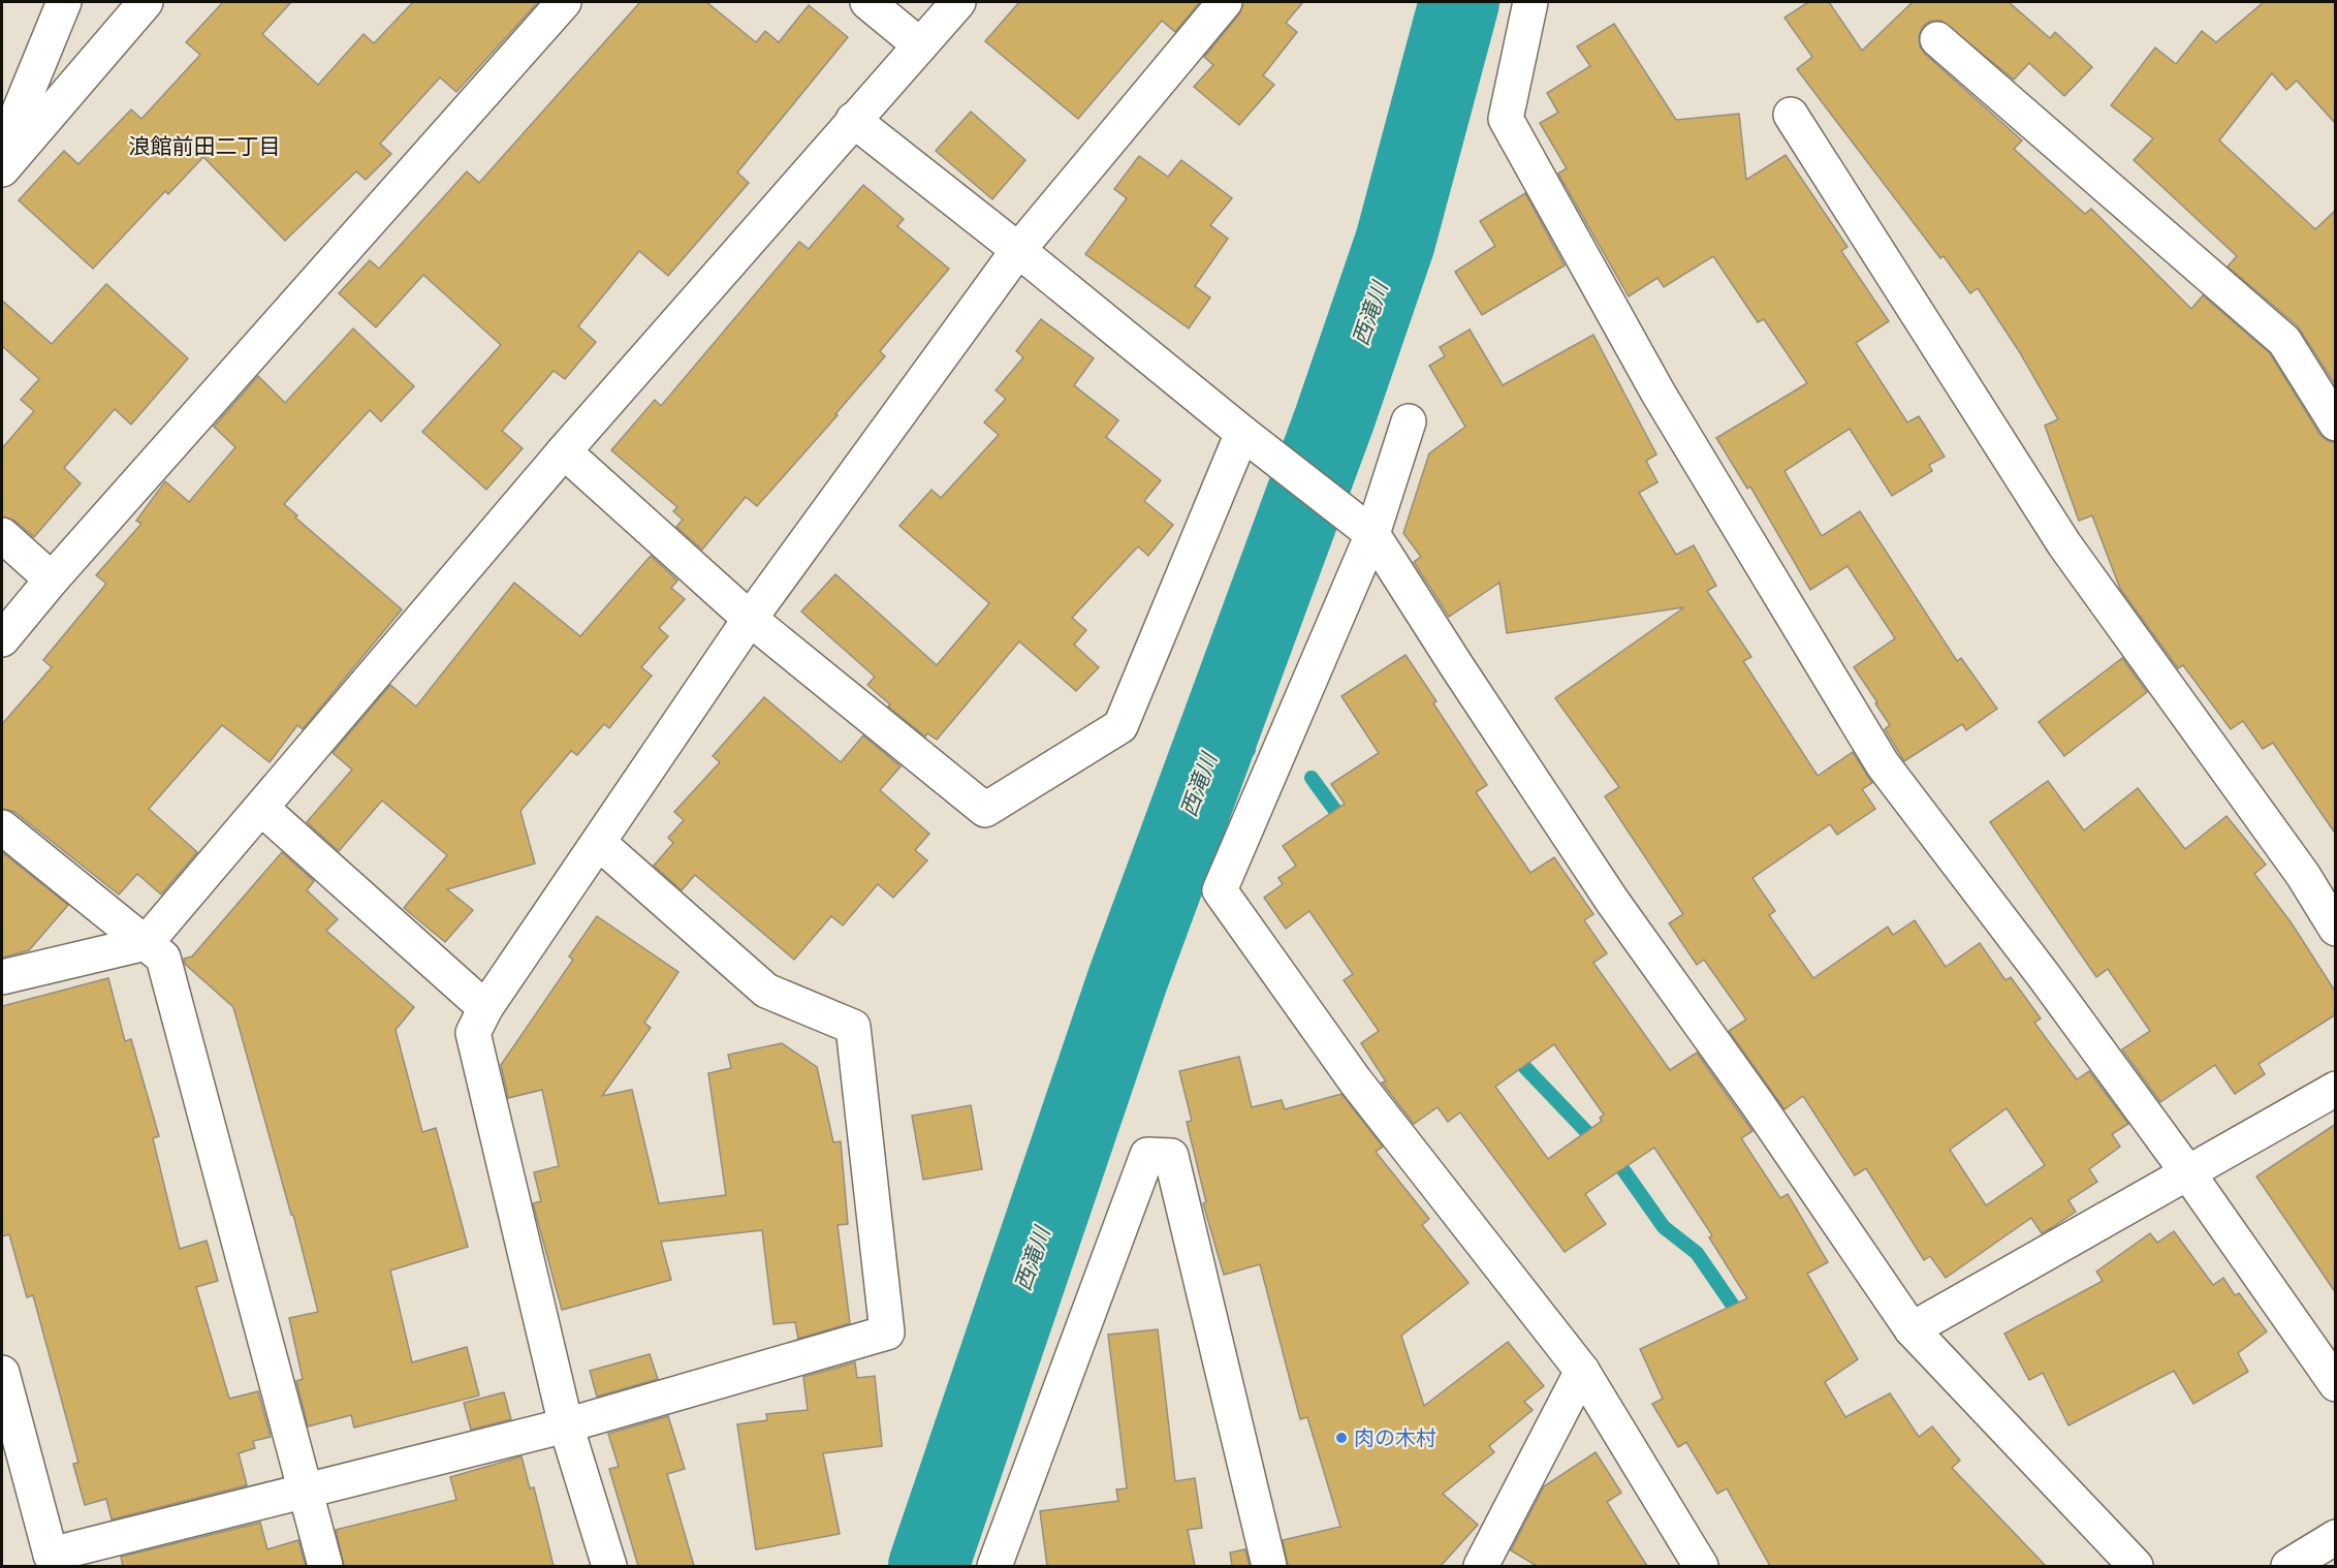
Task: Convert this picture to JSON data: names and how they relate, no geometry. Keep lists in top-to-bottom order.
{
  "districts": ["浪館前田二丁目"],
  "water": ["西滝川"],
  "places": ["肉の木村"]
}
